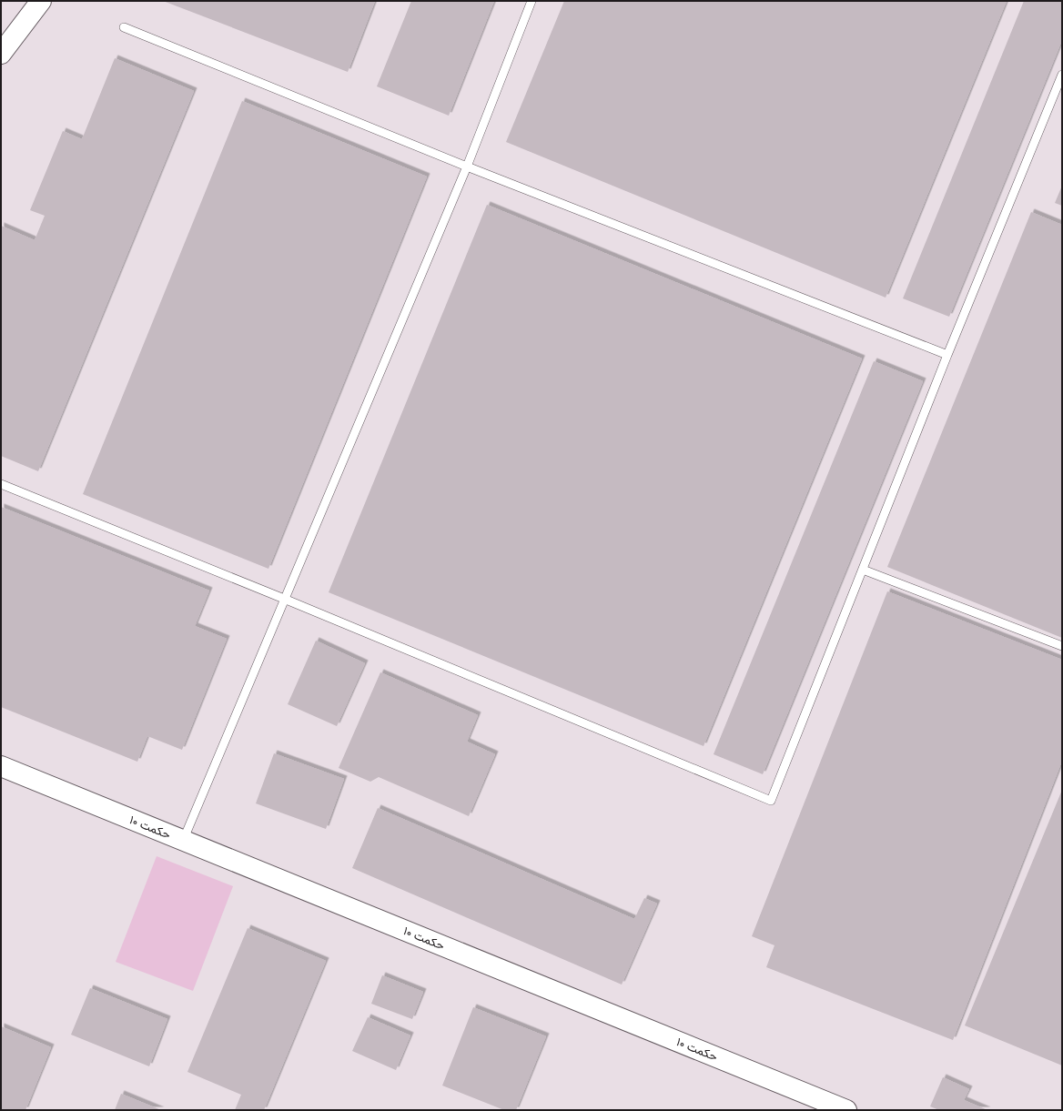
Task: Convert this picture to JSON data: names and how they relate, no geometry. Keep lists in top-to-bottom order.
{
  "streets": {
    "street": ["حکمت ۱۰"]
  }
}
